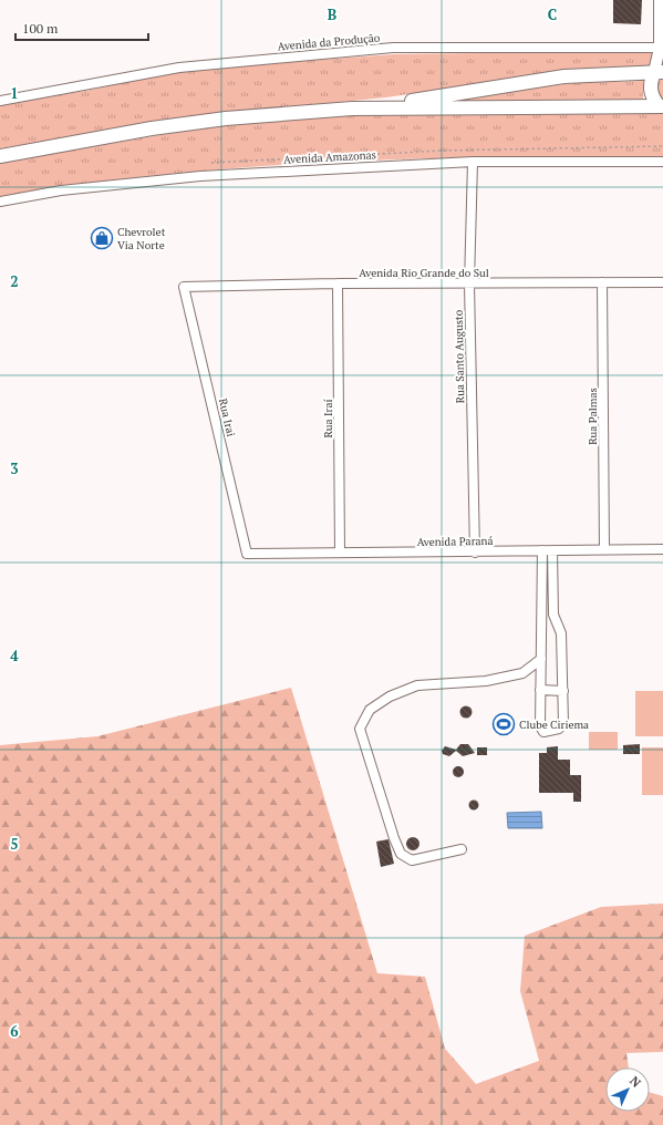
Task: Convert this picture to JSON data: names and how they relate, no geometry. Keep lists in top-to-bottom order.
{
  "streets": {
    "street": [
      "Avenida da Produção",
      "Avenida Amazonas",
      "Avenida Rio Grande do Sul",
      "Rua Santo Augusto",
      "Rua Palmas",
      "Rua Irai",
      "Rua Iraí",
      "Avenida Paraná"
    ]
  },
  "crossings": [
    ["Avenida Amazonas", "Rua Santo Augusto"],
    ["Avenida Rio Grande do Sul", "Rua Santo Augusto"],
    ["Avenida Rio Grande do Sul", "Rua Palmas"],
    ["Avenida Rio Grande do Sul", "Rua Irai"],
    ["Avenida Rio Grande do Sul", "Rua Iraí"],
    ["Rua Santo Augusto", "Avenida Paraná"],
    ["Rua Palmas", "Avenida Paraná"],
    ["Rua Irai", "Avenida Paraná"],
    ["Rua Iraí", "Avenida Paraná"]
  ],
  "places": {
    "shop": ["Chevrolet Via Norte"],
    "sports": ["Clube Ciriema"]
  },
  "scale_bar": "100 m",
  "north": "top right",
  "grid": {
    "columns": ["B", "C"],
    "rows": [
      "1",
      "2",
      "3",
      "4",
      "5",
      "6"
    ]
  }
}
